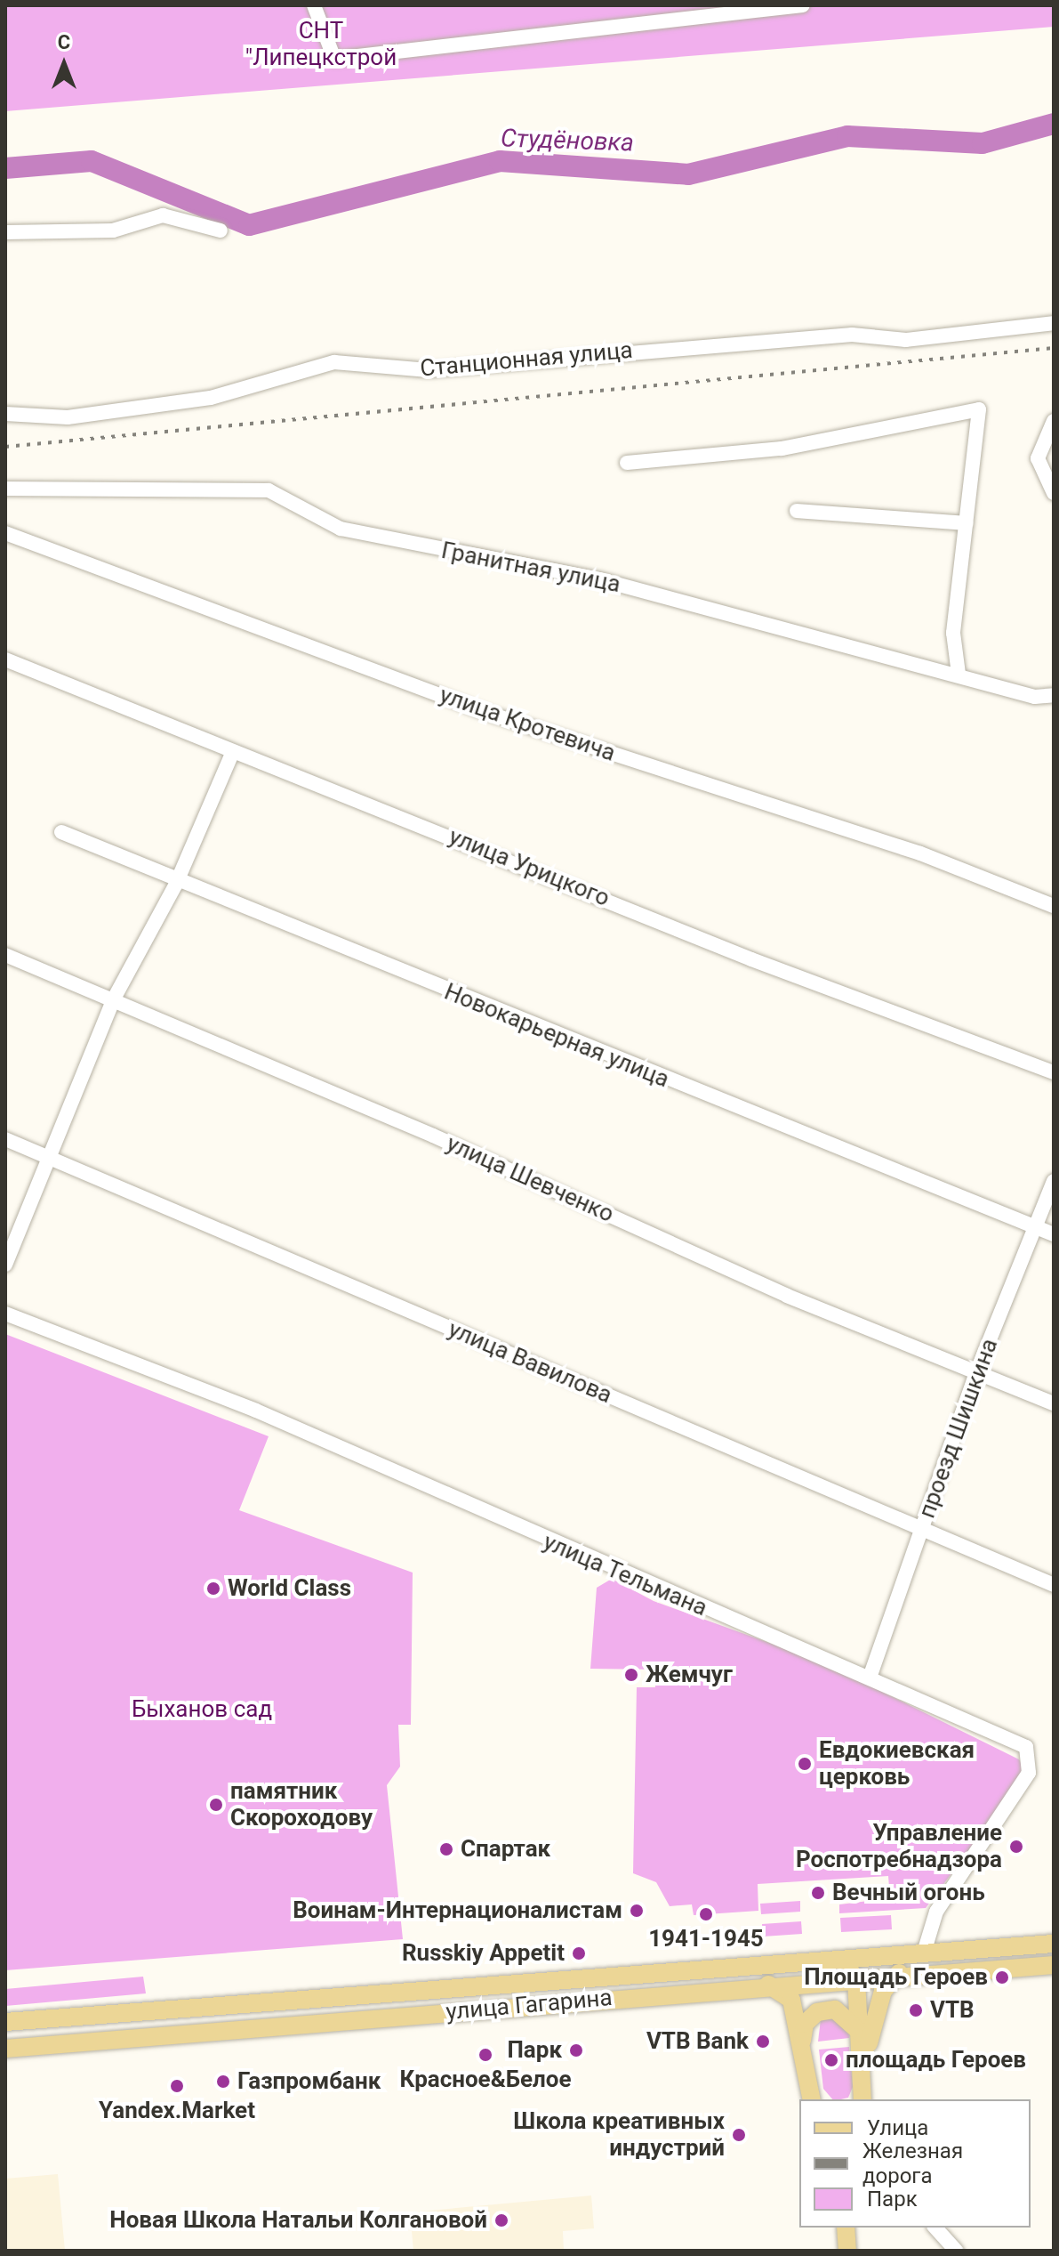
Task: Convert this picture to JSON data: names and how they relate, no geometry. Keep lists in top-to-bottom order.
{
  "streets": {
    "main road": ["улица Гагарина"],
    "street": [
      "Станционная улица",
      "Гранитная улица",
      "улица Кротевича",
      "улица Урицкого",
      "Новокарьерная улица",
      "улица Шевченко",
      "улица Вавилова",
      "проезд Шишкина",
      "улица Тельмана"
    ]
  },
  "crossings": [
    ["Новокарьерная улица", "проезд Шишкина"],
    ["улица Шевченко", "проезд Шишкина"],
    ["улица Вавилова", "проезд Шишкина"],
    ["проезд Шишкина", "улица Тельмана"],
    ["улица Тельмана", "улица Гагарина"]
  ],
  "water": ["Студёновка"],
  "parks": ["СНТ \"Липецкстрой", "Быханов сад"],
  "places": [
    "World Class",
    "Жемчуг",
    "Евдокиевская церковь",
    "памятник Скороходову",
    "Управление Роспотребнадзора",
    "Спартак",
    "Вечный огонь",
    "Воинам-Интернационалистам",
    "1941-1945",
    "Russkiy Appetit",
    "Площадь Героев",
    "VTB",
    "VTB Bank",
    "Парк",
    "Красное&Белое",
    "площадь Героев",
    "Газпромбанк",
    "Yandex.Market",
    "Школа креативных индустрий",
    "Новая Школа Натальи Колгановой"
  ],
  "legend": ["Улица", "Железная дорога", "Парк"],
  "north": "top"
}
